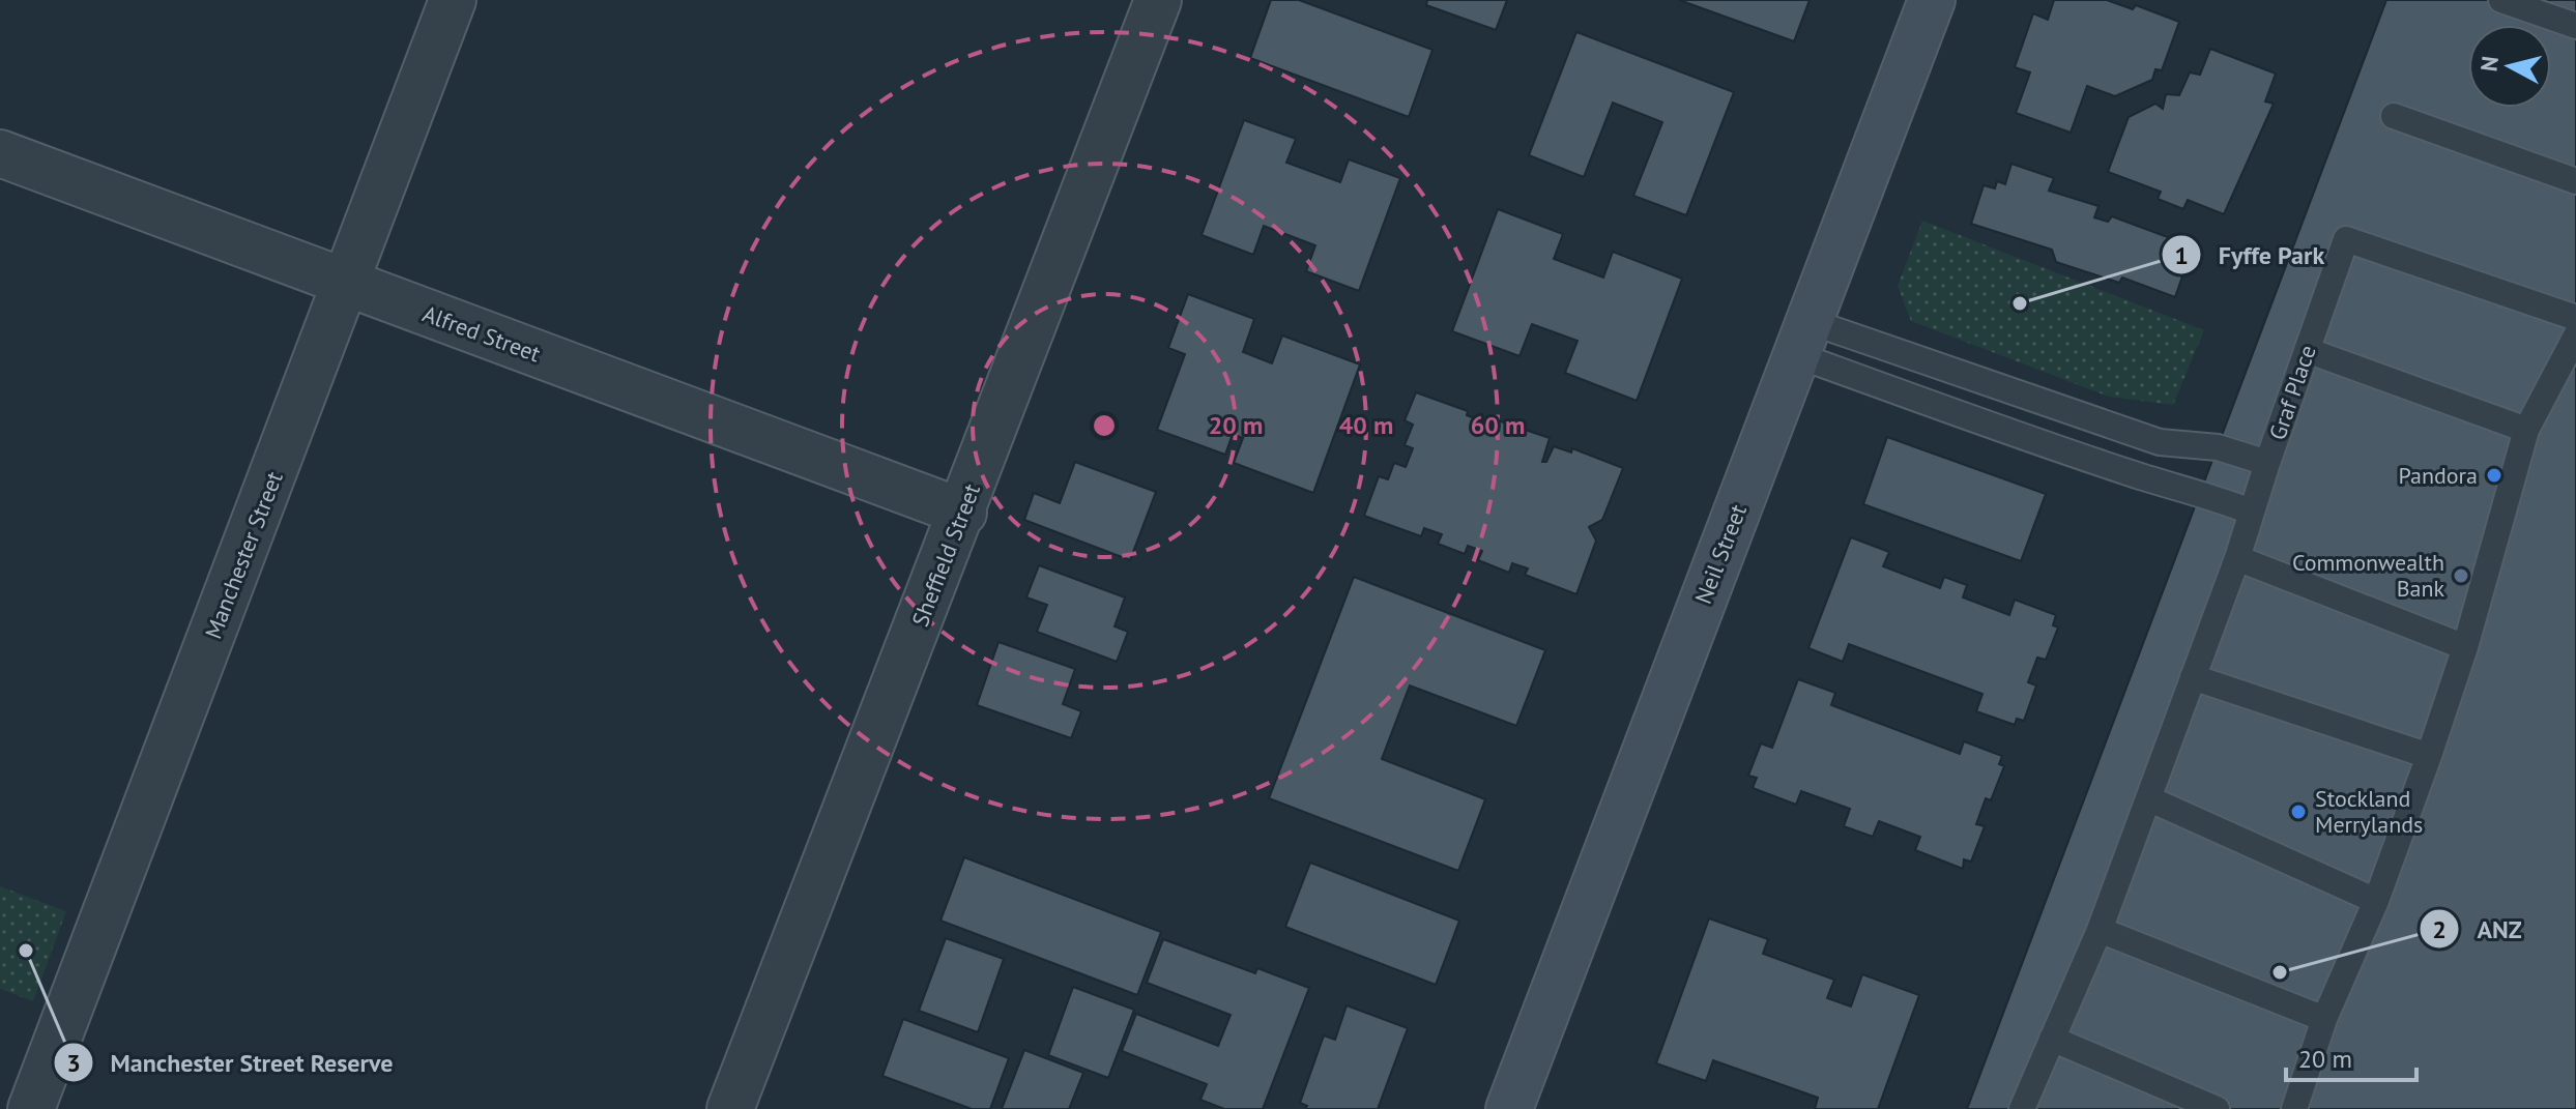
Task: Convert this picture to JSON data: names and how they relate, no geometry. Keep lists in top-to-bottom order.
{
  "streets": {
    "main road": ["Neil Street"],
    "street": ["Alfred Street", "Manchester Street", "Sheffield Street"],
    "lane": ["Graf Place"]
  },
  "crossings": [
    ["Alfred Street", "Manchester Street"],
    ["Alfred Street", "Sheffield Street"],
    ["Graf Place", "Neil Street"]
  ],
  "places": [
    "Fyffe Park",
    "Pandora",
    "Commonwealth Bank",
    "Stockland Merrylands",
    "Manchester Street Reserve",
    "ANZ"
  ],
  "scale_bar": "20 m",
  "north": "left",
  "rings": ["20 m", "40 m", "60 m"]
}
